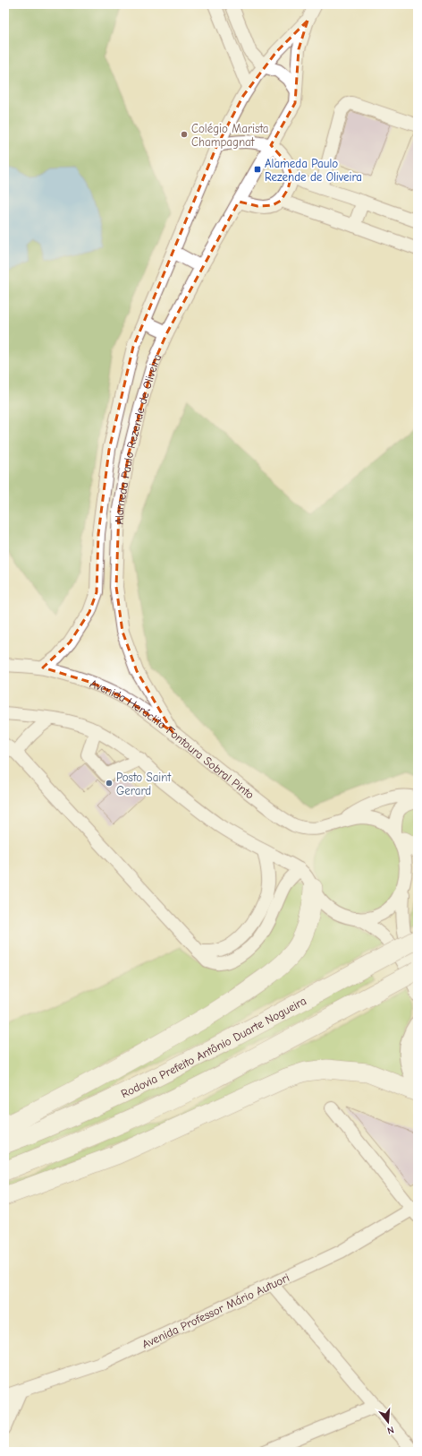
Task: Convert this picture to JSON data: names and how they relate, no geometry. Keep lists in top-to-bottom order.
{
  "streets": {
    "highway": ["Rodovia Prefeito Antônio Duarte Nogueira"],
    "street": ["Alameda Paulo Rezende de Oliveira", "Avenida Heráclito Fontoura Sobral Pinto", "Avenida Professor Mário Autuori"]
  },
  "crossings": [
    ["Alameda Paulo Rezende de Oliveira", "Avenida Heráclito Fontoura Sobral Pinto"]
  ],
  "places": {
    "other": ["Colégio Marista Champagnat", "Posto Saint Gerard"],
    "transit": ["Alameda Paulo Rezende de Oliveira"]
  },
  "north": "bottom"
}
